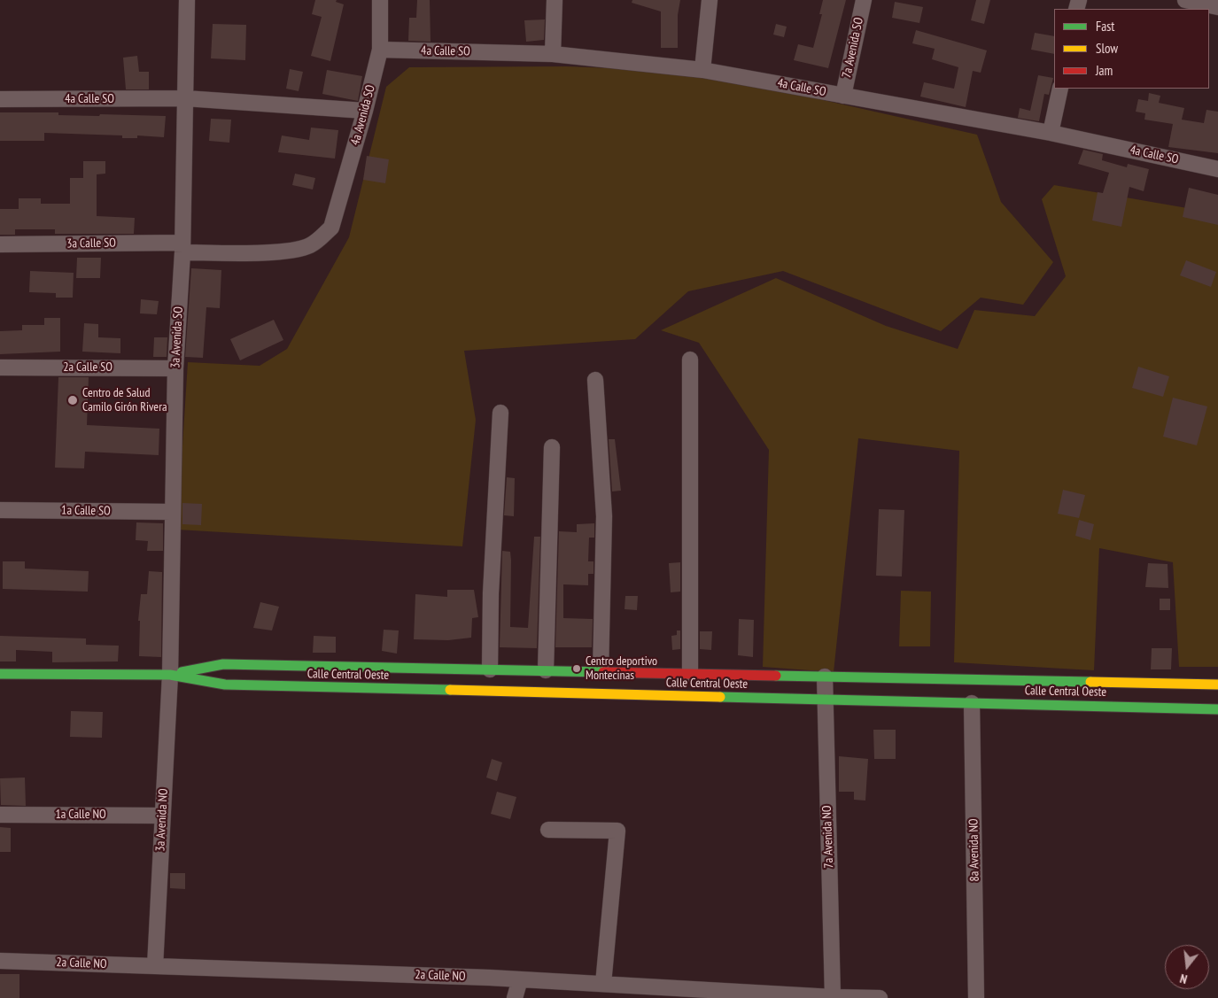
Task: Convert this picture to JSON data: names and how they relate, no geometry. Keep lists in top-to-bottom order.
{
  "streets": {
    "street": [
      "7a Avenida SO",
      "4a Calle SO",
      "4a Avenida SO",
      "3a Calle SO",
      "3a Avenida SO",
      "2a Calle SO",
      "1a Calle SO",
      "Calle Central Oeste",
      "1a Calle NO",
      "3a Avenida NO",
      "7a Avenida NO",
      "8a Avenida NO",
      "2a Calle NO"
    ]
  },
  "crossings": [
    ["7a Avenida SO", "4a Calle SO"],
    ["4a Calle SO", "4a Avenida SO"],
    ["4a Calle SO", "3a Avenida SO"],
    ["4a Avenida SO", "3a Calle SO"],
    ["3a Calle SO", "3a Avenida SO"],
    ["3a Avenida SO", "2a Calle SO"],
    ["3a Avenida SO", "1a Calle SO"],
    ["3a Avenida SO", "Calle Central Oeste"],
    ["3a Avenida SO", "3a Avenida NO"],
    ["Calle Central Oeste", "3a Avenida NO"],
    ["Calle Central Oeste", "7a Avenida NO"],
    ["Calle Central Oeste", "8a Avenida NO"],
    ["1a Calle NO", "3a Avenida NO"],
    ["3a Avenida NO", "2a Calle NO"],
    ["7a Avenida NO", "2a Calle NO"]
  ],
  "places": ["Centro de Salud Camilo Girón Rivera", "Centro deportivo Montecinas"],
  "legend": ["Fast", "Slow", "Jam"],
  "north": "bottom"
}
